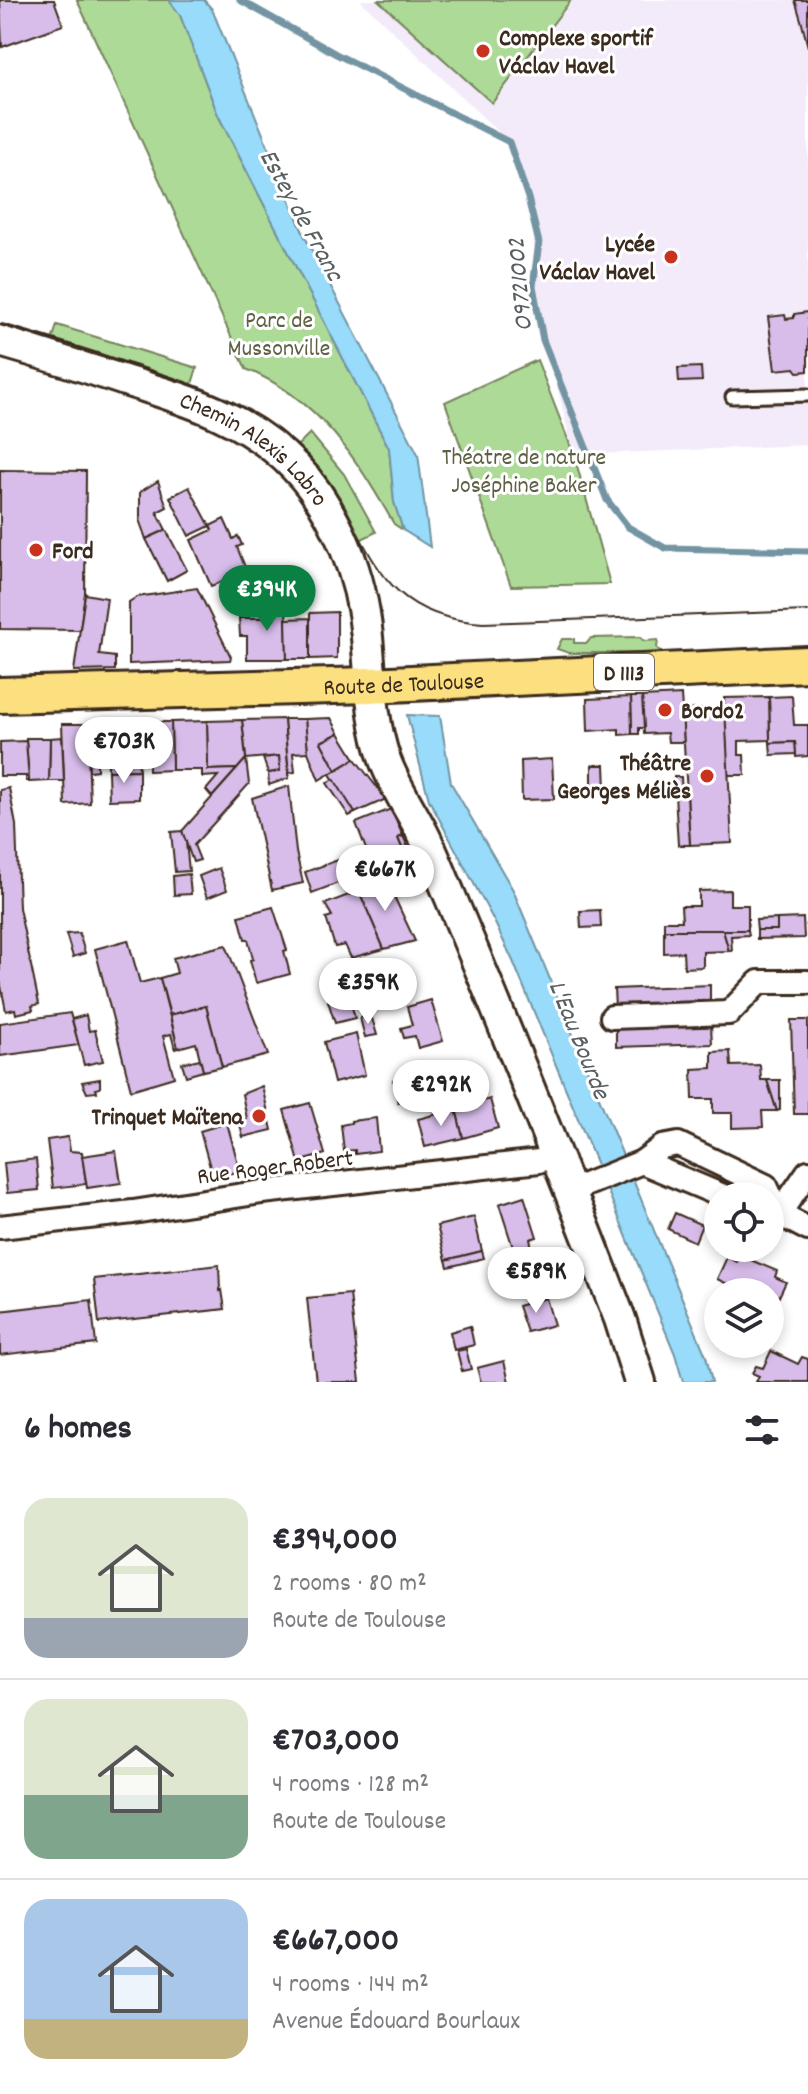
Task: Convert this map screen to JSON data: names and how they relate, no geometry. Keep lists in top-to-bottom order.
{
  "streets": {
    "main road": ["D 1113", "Route de Toulouse"],
    "street": ["Chemin Alexis Labro", "Rue Roger Robert"]
  },
  "crossings": [
    ["Chemin Alexis Labro", "Route de Toulouse"],
    ["Chemin Alexis Labro", "Rue Roger Robert"]
  ],
  "water": ["Estey de Franc", "O9721002", "L'Eau Bourde"],
  "parks": ["Parc de Mussonville", "Théatre de nature Joséphine Baker"],
  "places": [
    "Complexe sportif Václav Havel",
    "Lycée Václav Havel",
    "Ford",
    "Bordo2",
    "Théâtre Georges Méliès",
    "Trinquet Maïtena"
  ],
  "page": {
    "price": [
      "€394K",
      "€703K",
      "€667K",
      "€359K",
      "€292K",
      "€589K"
    ],
    "heading": "6 homes",
    "list": [
      {
        "name": "€394,000",
        "note": "2 rooms · 80 m² · Route de Toulouse"
      },
      {
        "name": "€703,000",
        "note": "4 rooms · 128 m² · Route de Toulouse"
      },
      {
        "name": "€667,000",
        "note": "4 rooms · 144 m² · Avenue Édouard Bourlaux"
      }
    ]
  }
}
